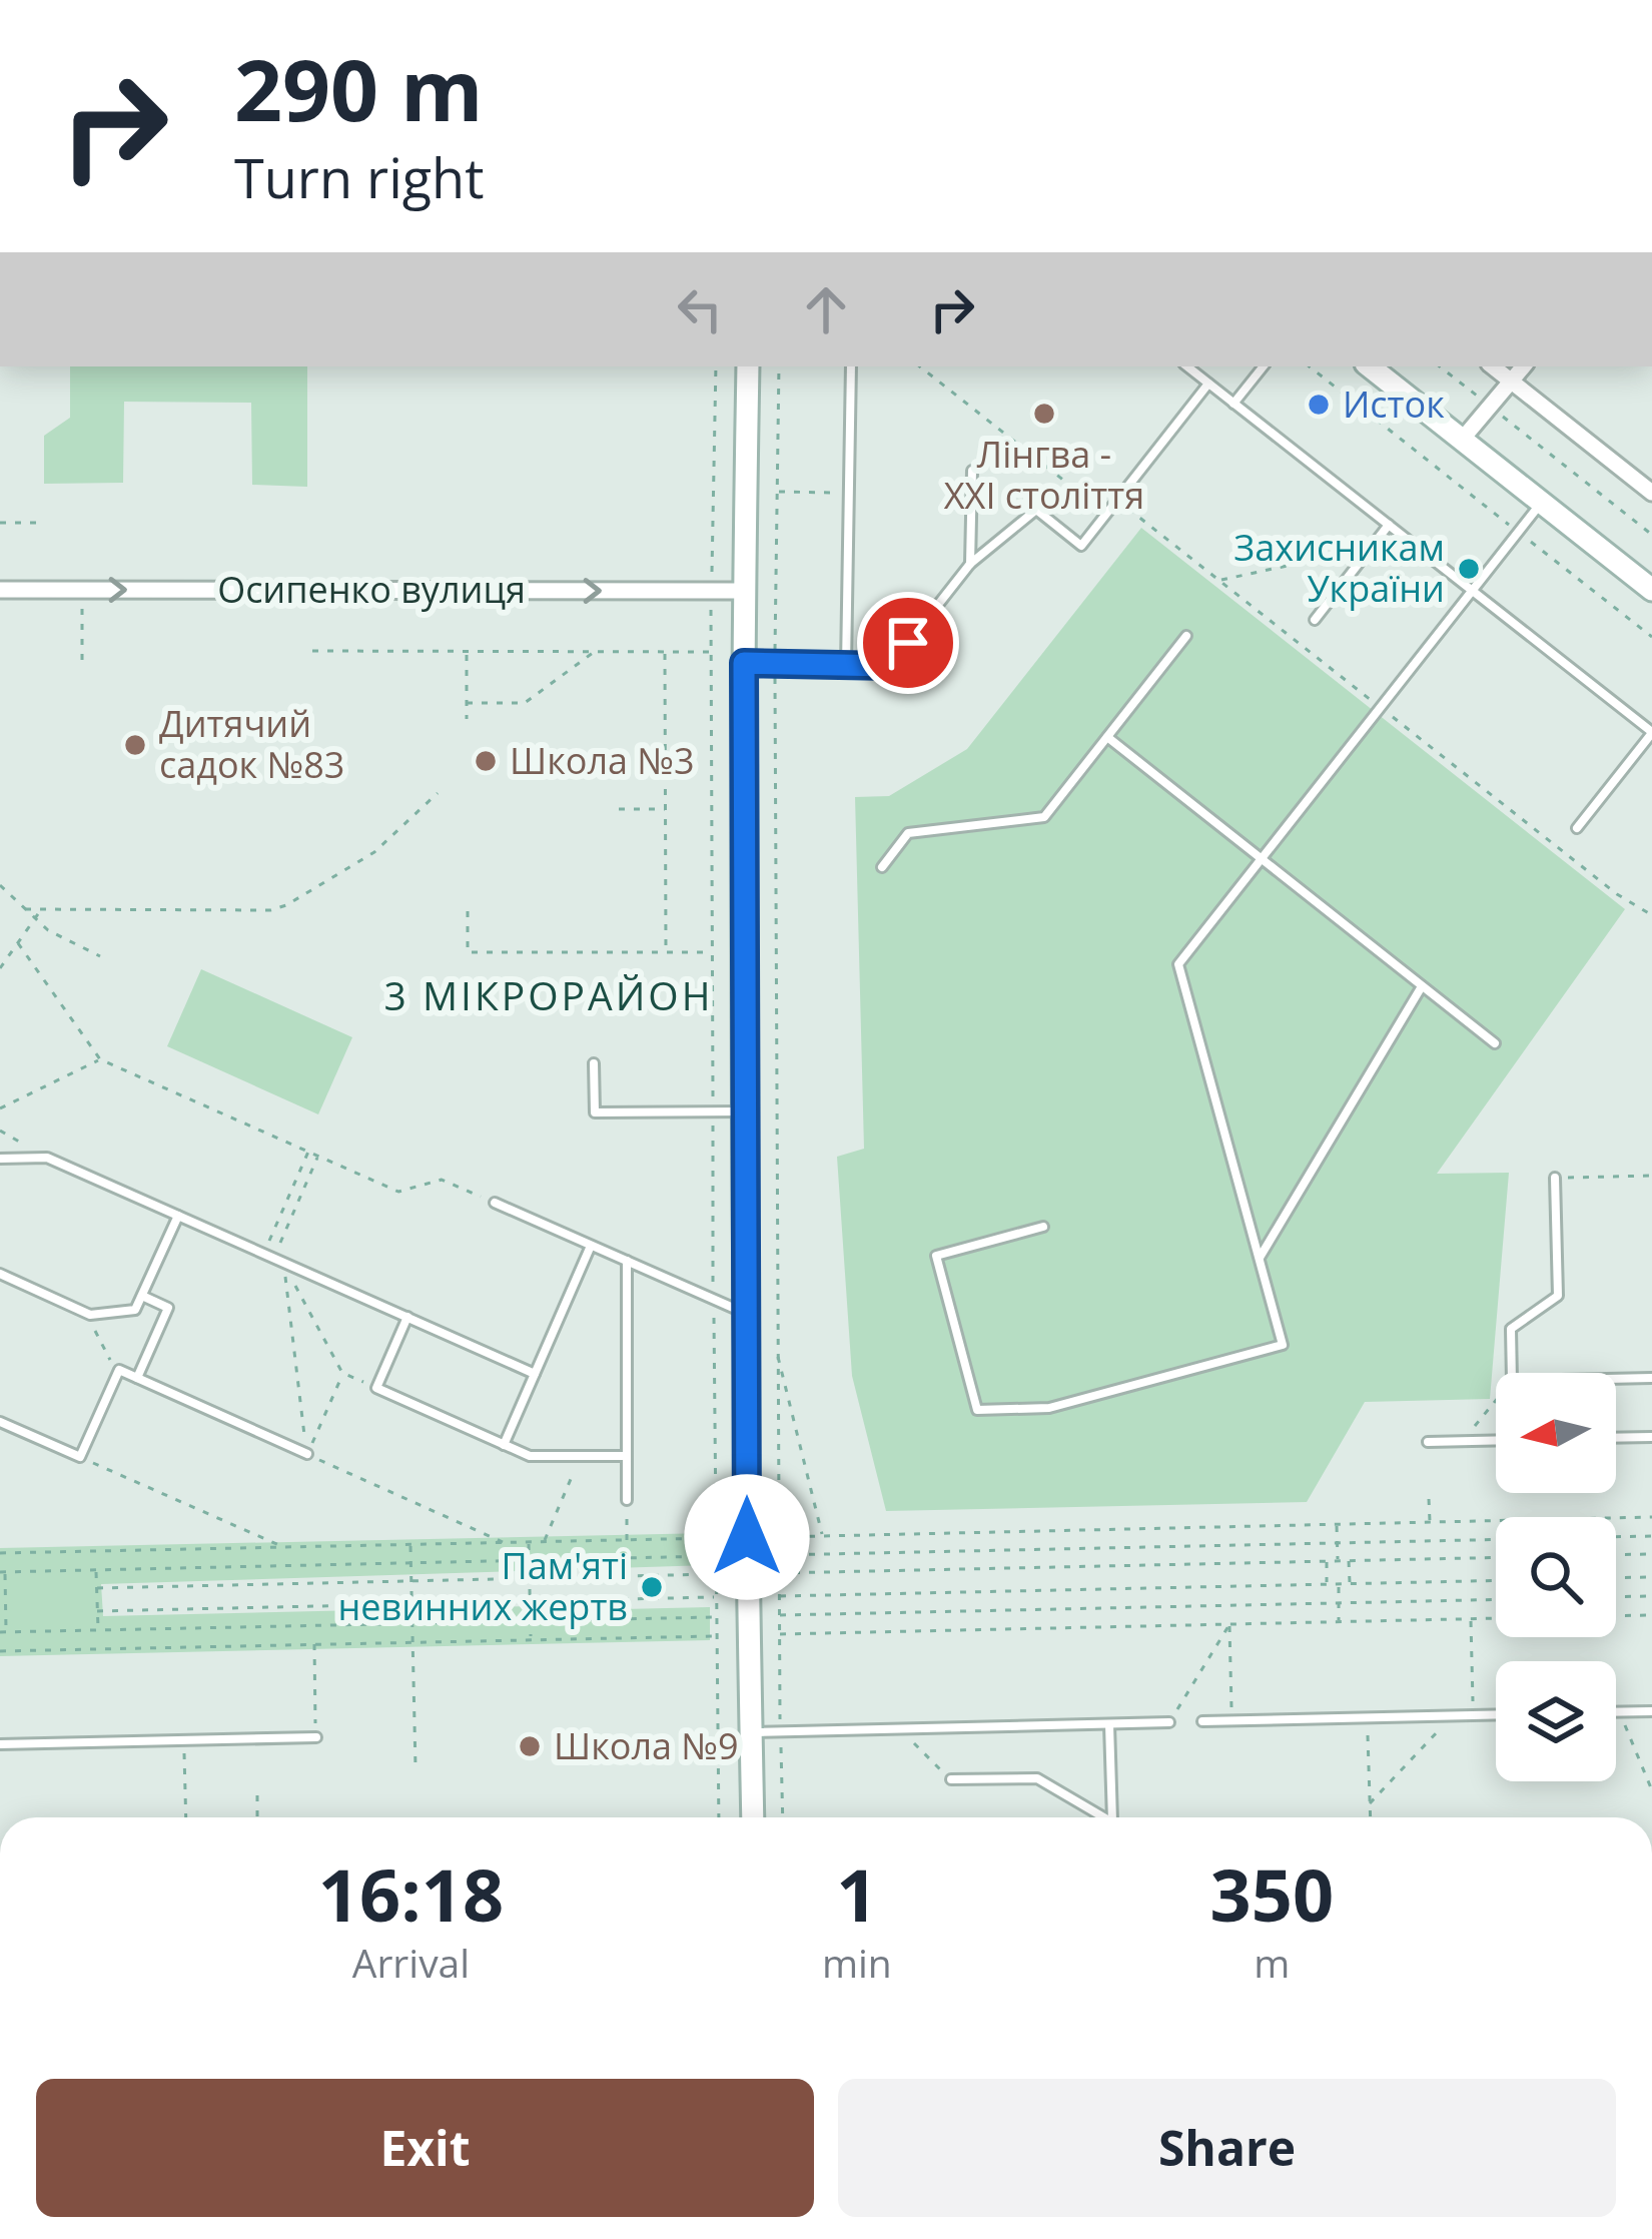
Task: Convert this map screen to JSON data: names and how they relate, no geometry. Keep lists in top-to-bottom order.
{
  "streets": {
    "street": ["Осипенко вулиця"]
  },
  "one_way": ["Осипенко вулиця"],
  "districts": ["3 МІКРОРАЙОН"],
  "places": [
    "Исток",
    "Лінгва - XXI століття",
    "Захисникам України",
    "Дитячий садок №83",
    "Школа №3",
    "Пам'яті невинних жертв",
    "Школа №9"
  ],
  "north": "left",
  "page": {
    "turn": ["290 m", "Turn right"],
    "eta": [
      "16:18",
      "Arrival",
      "1",
      "min",
      "350",
      "m"
    ],
    "buttons": ["Exit", "Share"]
  }
}
